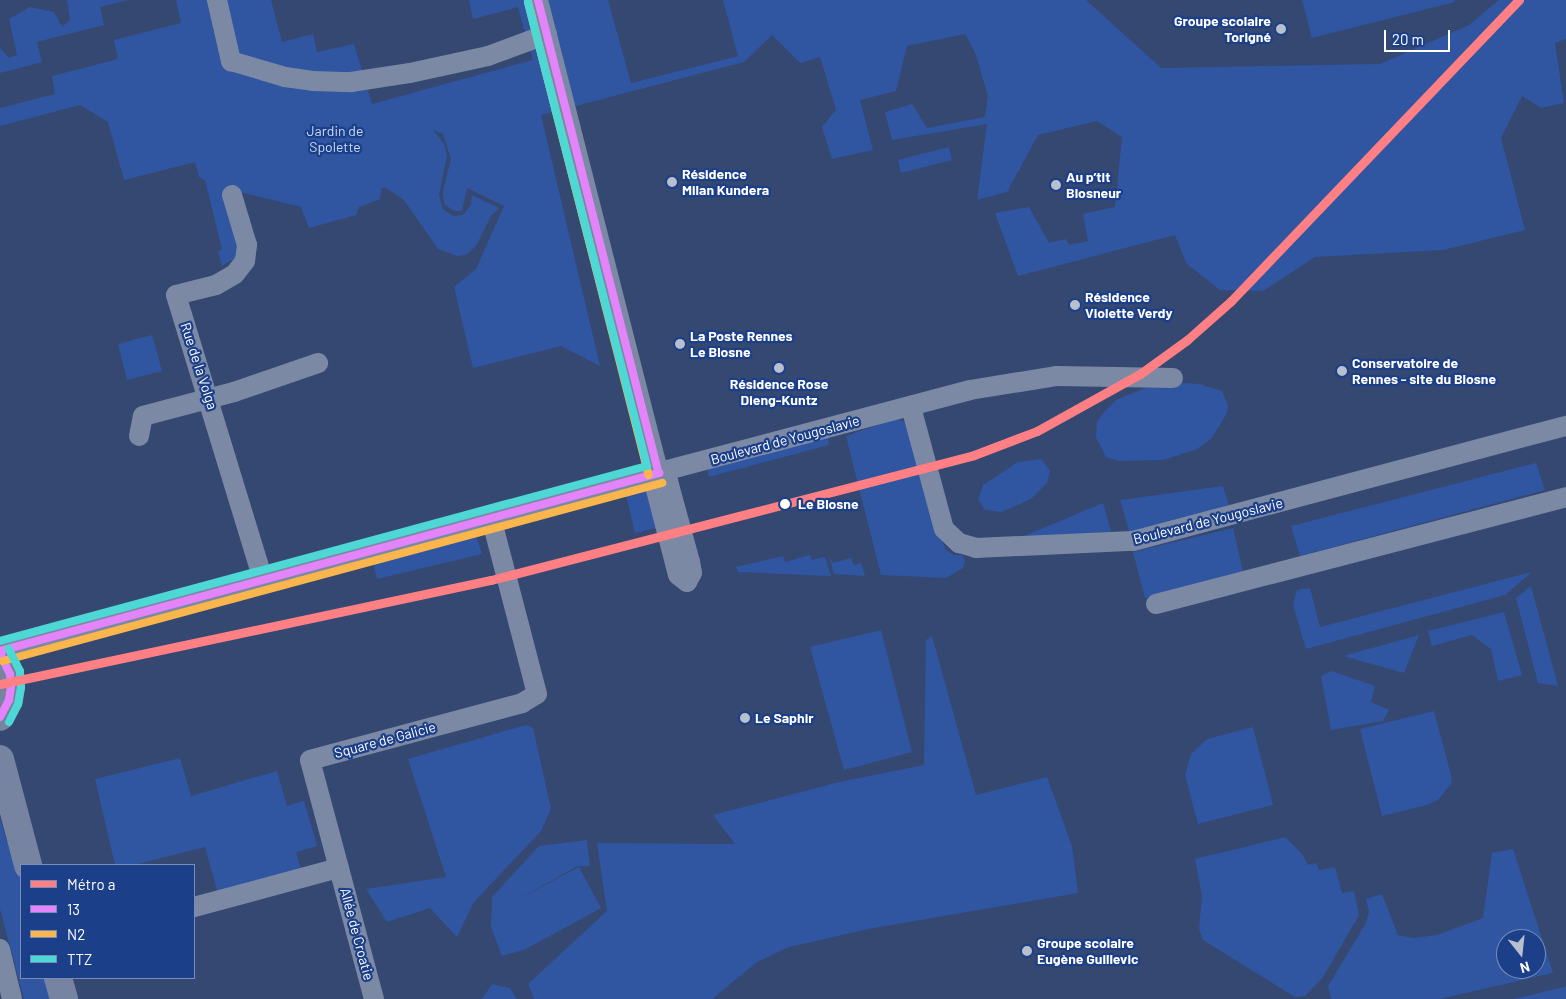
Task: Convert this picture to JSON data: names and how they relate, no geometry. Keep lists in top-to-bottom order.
{
  "streets": {
    "street": [
      "Rue de la Volga",
      "Boulevard de Yougoslavie",
      "Square de Galicie",
      "Allée de Croatie"
    ]
  },
  "crossings": [
    ["Rue de la Volga", "Boulevard de Yougoslavie"],
    ["Boulevard de Yougoslavie", "Square de Galicie"],
    ["Square de Galicie", "Allée de Croatie"]
  ],
  "parks": ["Jardin de Spolette"],
  "places": [
    "Groupe scolaire Torigné",
    "Résidence Milan Kundera",
    "Au p’tit Blosneur",
    "Résidence Violette Verdy",
    "La Poste Rennes Le Blosne",
    "Résidence Rose Dieng-Kuntz",
    "Conservatoire de Rennes - site du Blosne",
    "Le Blosne",
    "Le Saphir",
    "Groupe scolaire Eugène Guillevic"
  ],
  "lines": [
    "metro line a",
    "transit line 13",
    "transit line N2",
    "transit line TTZ"
  ],
  "legend": [
    "Métro a",
    "13",
    "N2",
    "TTZ"
  ],
  "scale_bar": "20 m",
  "north": "bottom"
}
